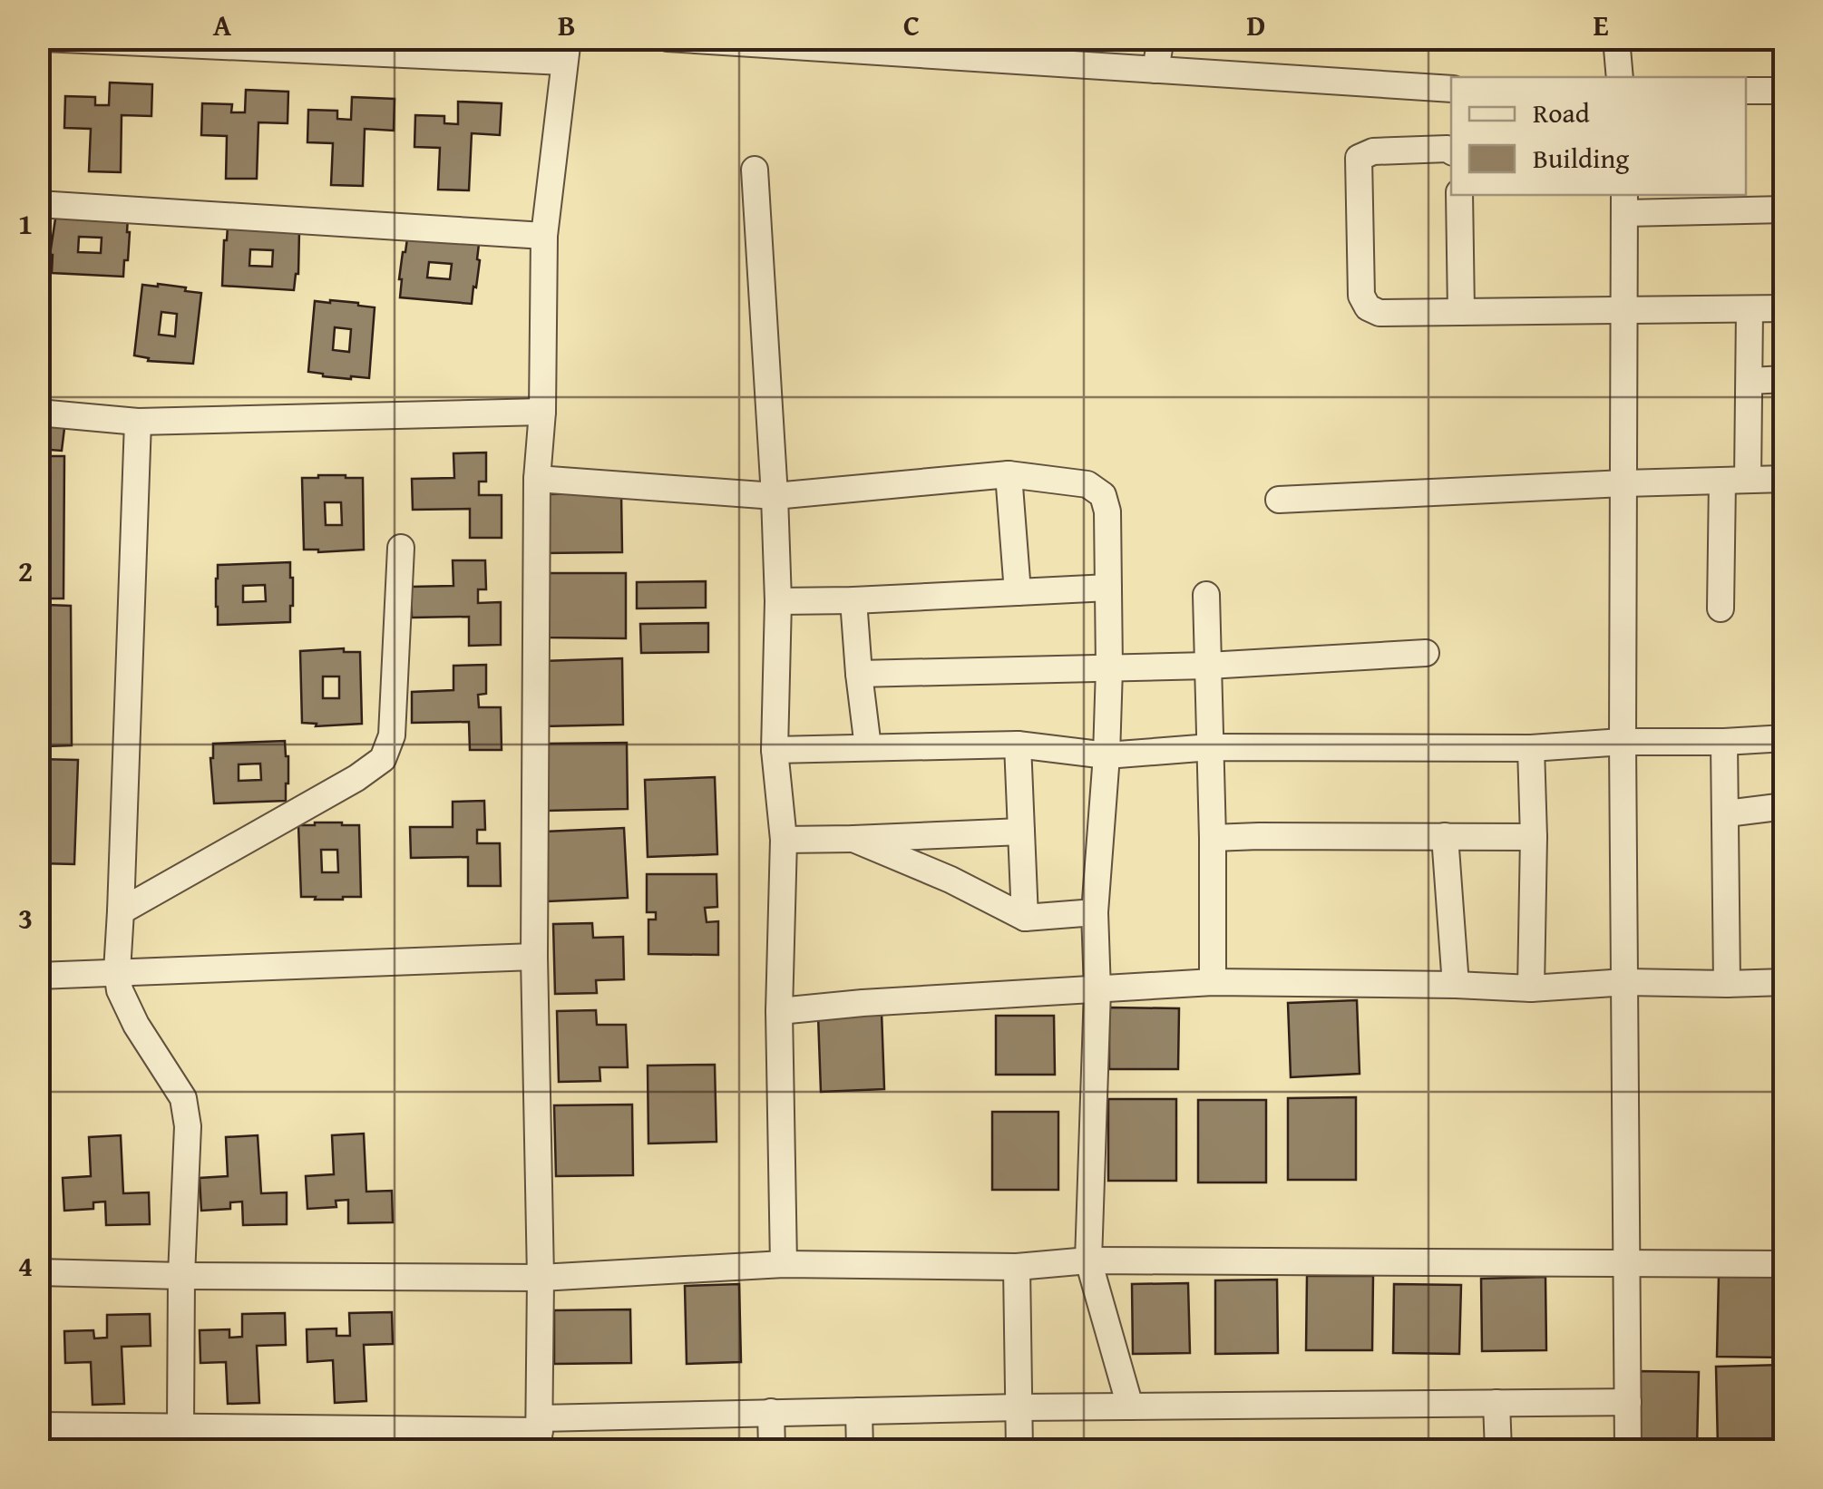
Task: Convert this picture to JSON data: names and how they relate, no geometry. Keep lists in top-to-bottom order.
{
  "legend": ["Road", "Building"],
  "grid": {
    "columns": [
      "A",
      "B",
      "C",
      "D",
      "E"
    ],
    "rows": [
      "1",
      "2",
      "3",
      "4"
    ]
  }
}
